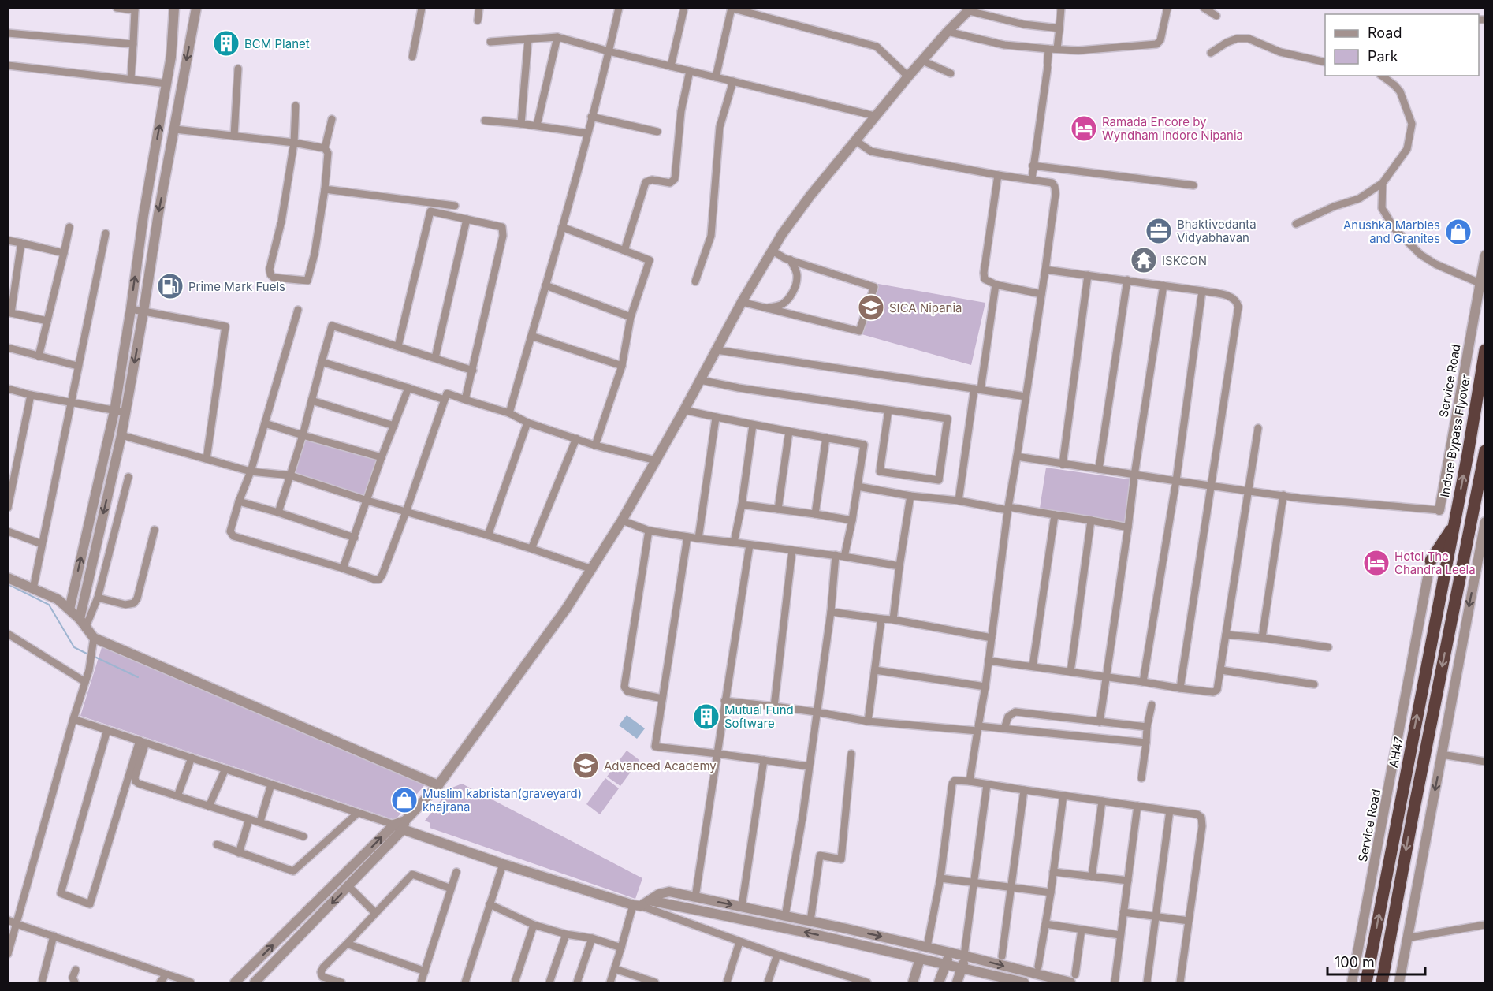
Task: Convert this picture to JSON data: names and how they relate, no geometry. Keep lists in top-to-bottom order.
{
  "streets": {
    "highway": ["Indore Bypass Flyover", "AH47"],
    "street": ["Service Road"]
  },
  "crossings": [
    ["Indore Bypass Flyover", "AH47"]
  ],
  "places": {
    "building": ["BCM Planet", "Mutual Fund Software"],
    "hotel": ["Ramada Encore by Wyndham Indore Nipania", "Hotel The Chandra Leela"],
    "office": ["Bhaktivedanta Vidyabhavan"],
    "shop": ["Anushka Marbles and Granites", "Muslim kabristan(graveyard) khajrana"],
    "temple": ["ISKCON"],
    "fuel station": ["Prime Mark Fuels"],
    "school or university": ["SICA Nipania", "Advanced Academy"]
  },
  "legend": ["Road", "Park"],
  "scale_bar": "100 m"
}
